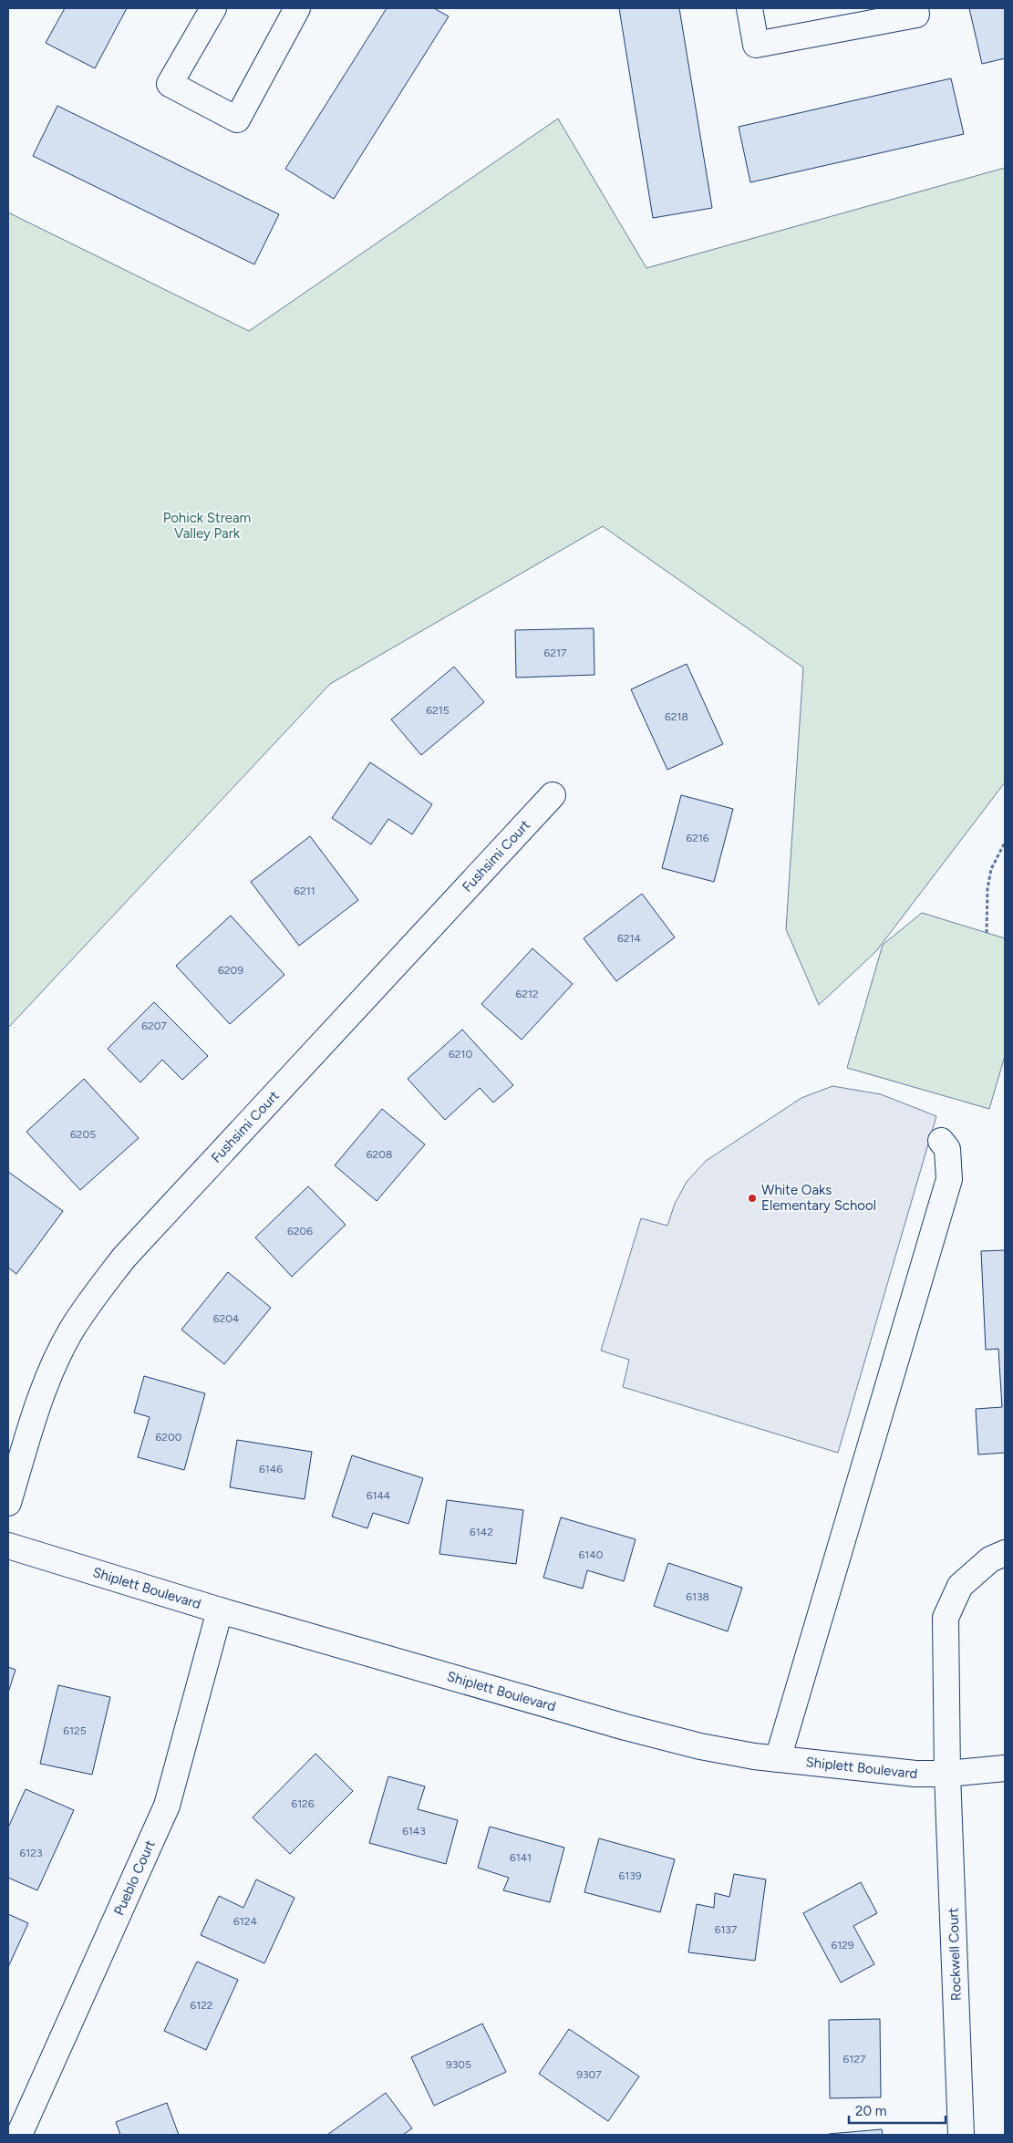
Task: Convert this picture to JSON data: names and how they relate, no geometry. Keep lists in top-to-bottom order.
{
  "streets": {
    "street": [
      "Fushsimi Court",
      "Shiplett Boulevard",
      "Pueblo Court",
      "Rockwell Court"
    ]
  },
  "crossings": [
    ["Shiplett Boulevard", "Pueblo Court"],
    ["Shiplett Boulevard", "Rockwell Court"]
  ],
  "parks": ["Pohick Stream Valley Park"],
  "places": ["White Oaks Elementary School"],
  "house_numbers": [
    "6217",
    "6215",
    "6218",
    "6216",
    "6211",
    "6214",
    "6209",
    "6212",
    "6207",
    "6210",
    "6205",
    "6208",
    "6206",
    "6204",
    "6200",
    "6146",
    "6144",
    "6142",
    "6140",
    "6138",
    "6125",
    "6126",
    "6143",
    "6123",
    "6141",
    "6139",
    "6124",
    "6137",
    "6129",
    "6122",
    "6127",
    "9305",
    "9307"
  ],
  "scale_bar": "20 m"
}
